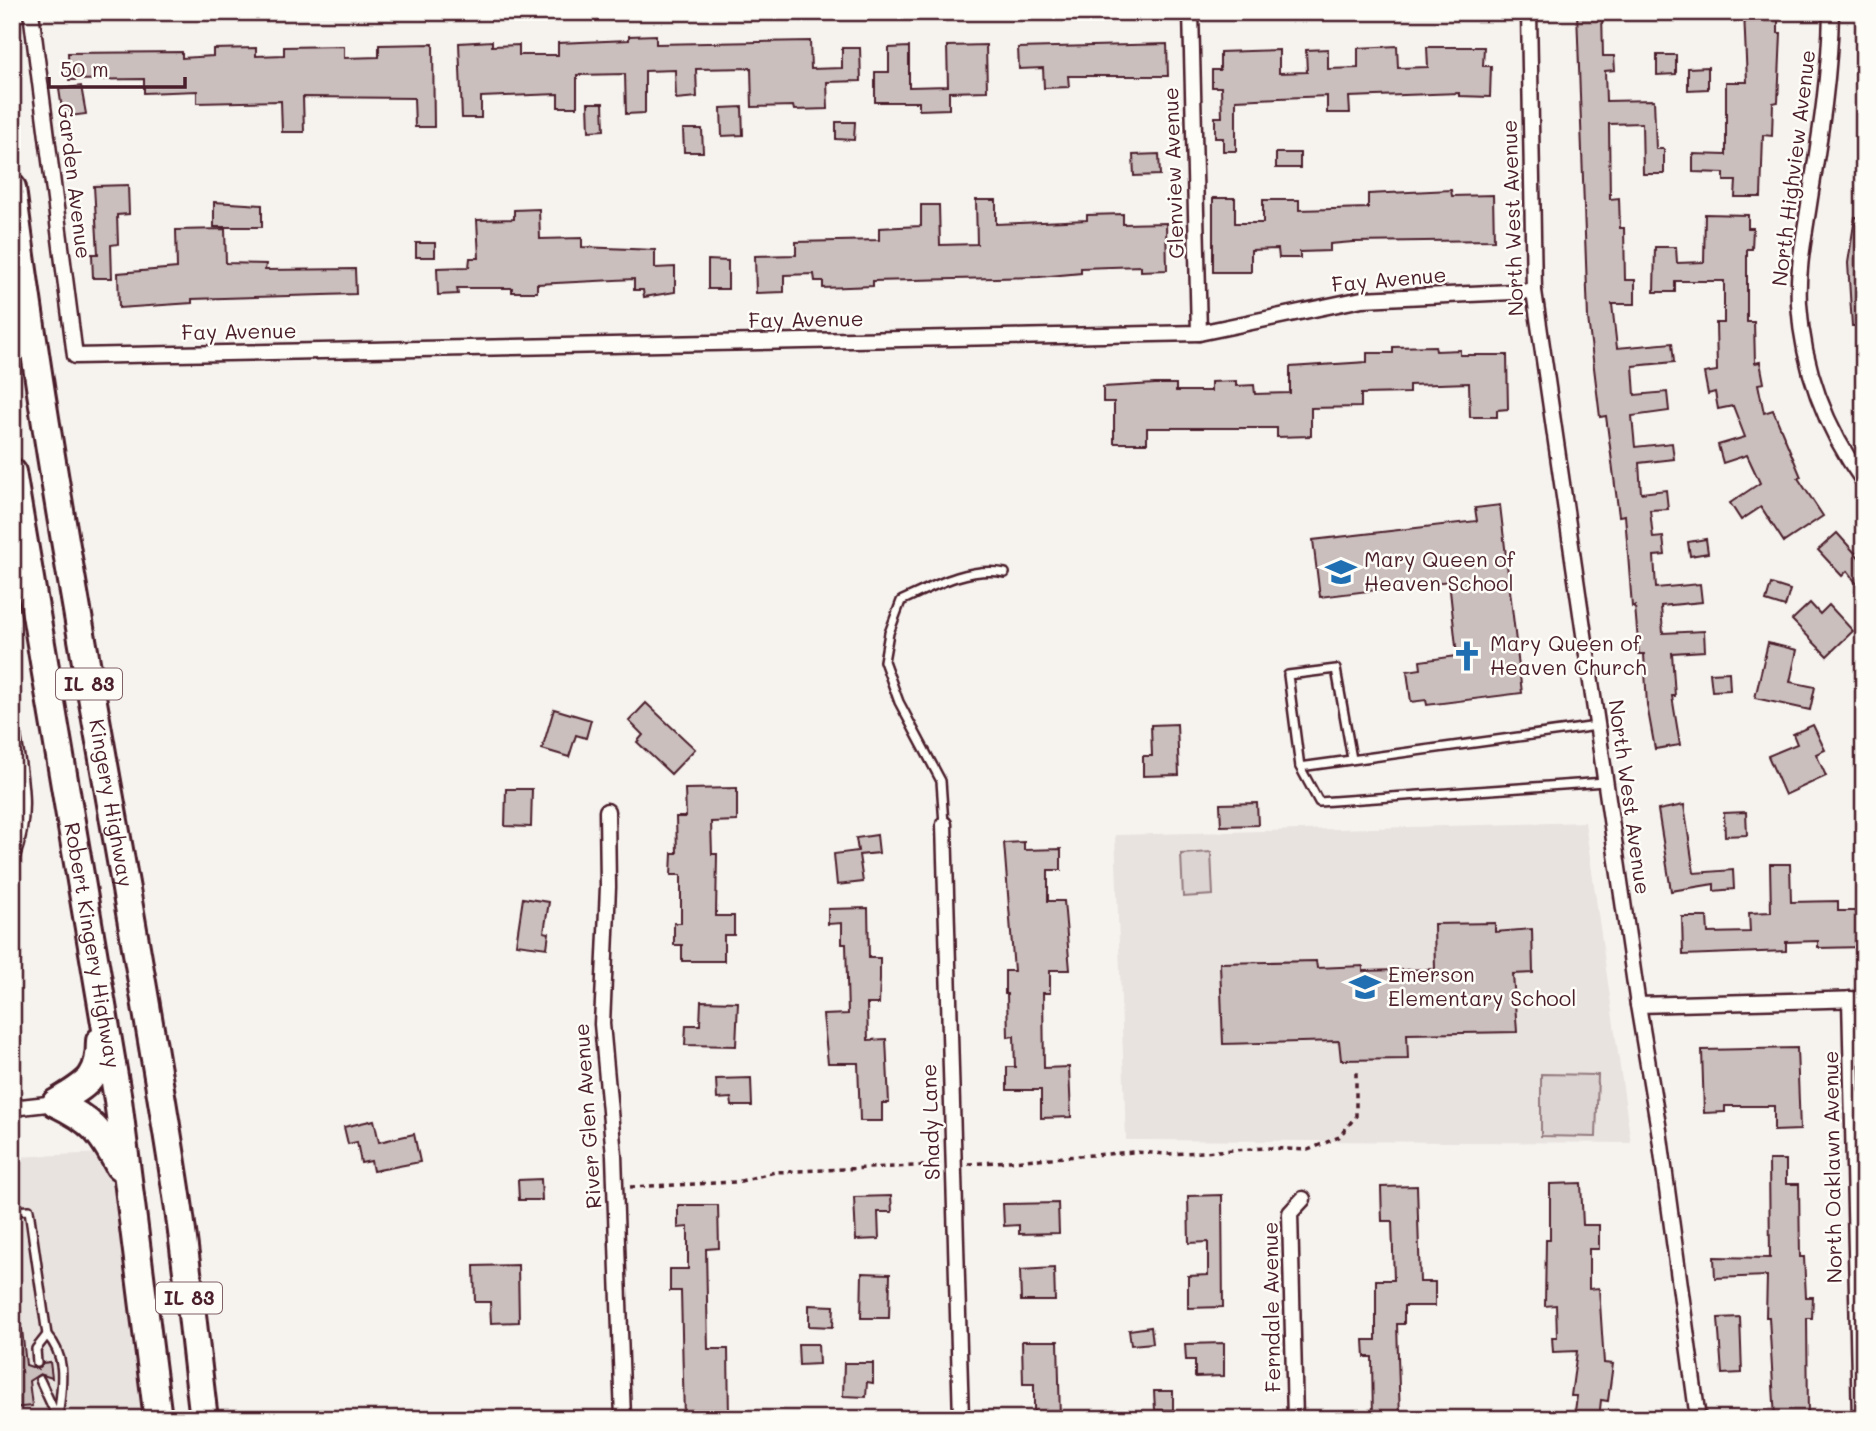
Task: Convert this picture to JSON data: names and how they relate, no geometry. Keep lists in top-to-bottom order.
{
  "streets": {
    "highway": ["IL 83", "Kingery Highway", "Robert Kingery Highway"],
    "street": [
      "North Highview Avenue",
      "Glenview Avenue",
      "Garden Avenue",
      "North West Avenue",
      "Fay Avenue",
      "River Glen Avenue",
      "Shady Lane",
      "North Oaklawn Avenue",
      "Ferndale Avenue"
    ]
  },
  "crossings": [
    ["Glenview Avenue", "Fay Avenue"],
    ["Garden Avenue", "Fay Avenue"],
    ["North West Avenue", "Fay Avenue"]
  ],
  "places": {
    "school or university": ["Mary Queen of Heaven School", "Emerson Elementary School"],
    "church": ["Mary Queen of Heaven Church"]
  },
  "scale_bar": "50 m"
}
